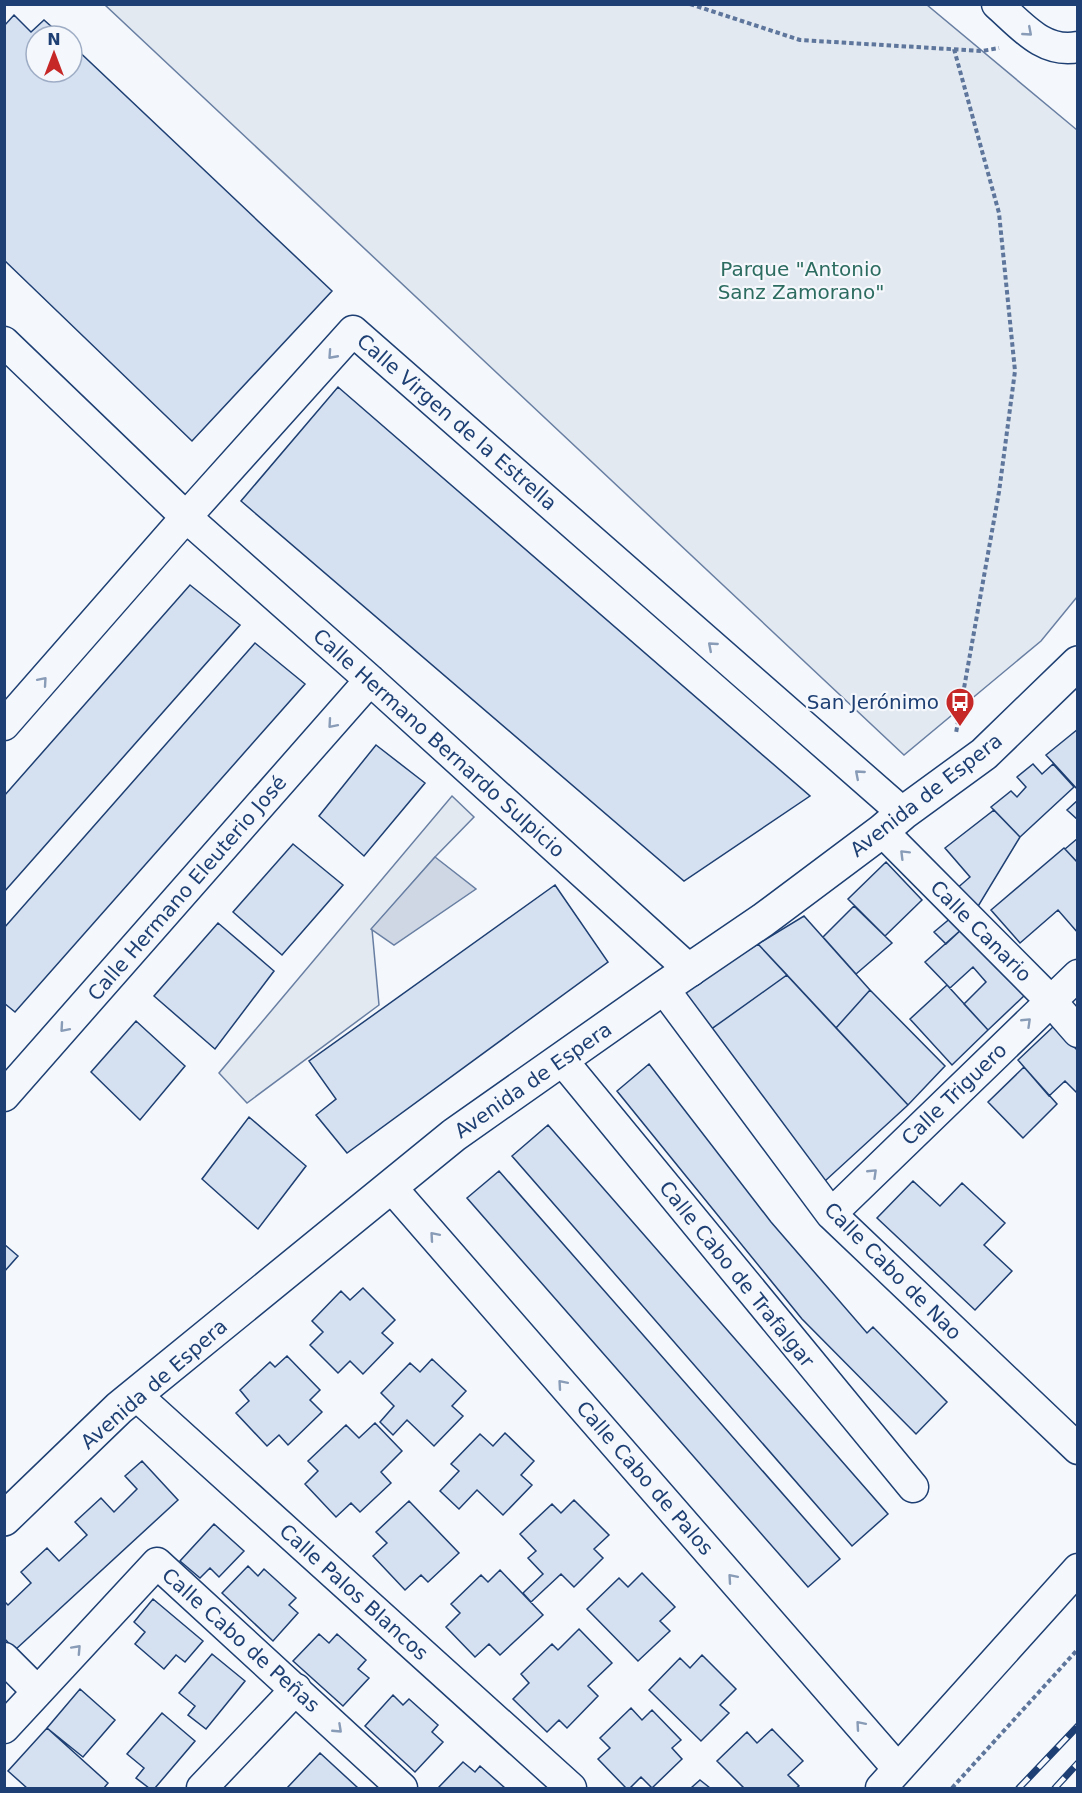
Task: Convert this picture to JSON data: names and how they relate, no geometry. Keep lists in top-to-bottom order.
{
  "streets": {
    "street": [
      "Calle Virgen de la Estrella",
      "Calle Hermano Bernardo Sulpicio",
      "Avenida de Espera",
      "Calle Hermano Eleuterio José",
      "Calle Canario",
      "Calle Triguero",
      "Calle Cabo de Nao",
      "Calle Cabo de Trafalgar",
      "Calle Cabo de Palos",
      "Calle Palos Blancos",
      "Calle Cabo de Peñas"
    ]
  },
  "crossings": [
    ["Calle Virgen de la Estrella", "Calle Hermano Bernardo Sulpicio"],
    ["Calle Virgen de la Estrella", "Avenida de Espera"],
    ["Calle Virgen de la Estrella", "Calle Canario"],
    ["Calle Hermano Bernardo Sulpicio", "Avenida de Espera"],
    ["Calle Hermano Bernardo Sulpicio", "Calle Hermano Eleuterio José"],
    ["Avenida de Espera", "Calle Canario"],
    ["Avenida de Espera", "Calle Cabo de Nao"],
    ["Avenida de Espera", "Calle Cabo de Trafalgar"],
    ["Avenida de Espera", "Calle Cabo de Palos"],
    ["Avenida de Espera", "Calle Palos Blancos"],
    ["Calle Canario", "Calle Triguero"],
    ["Calle Triguero", "Calle Cabo de Nao"]
  ],
  "one_way": [
    "Calle Hermano Eleuterio José",
    "Calle Canario",
    "Calle Triguero",
    "Calle Cabo de Palos"
  ],
  "parks": ["Parque \"Antonio Sanz Zamorano\""],
  "places": {
    "bus stop": ["San Jerónimo"]
  },
  "north": "top"
}
